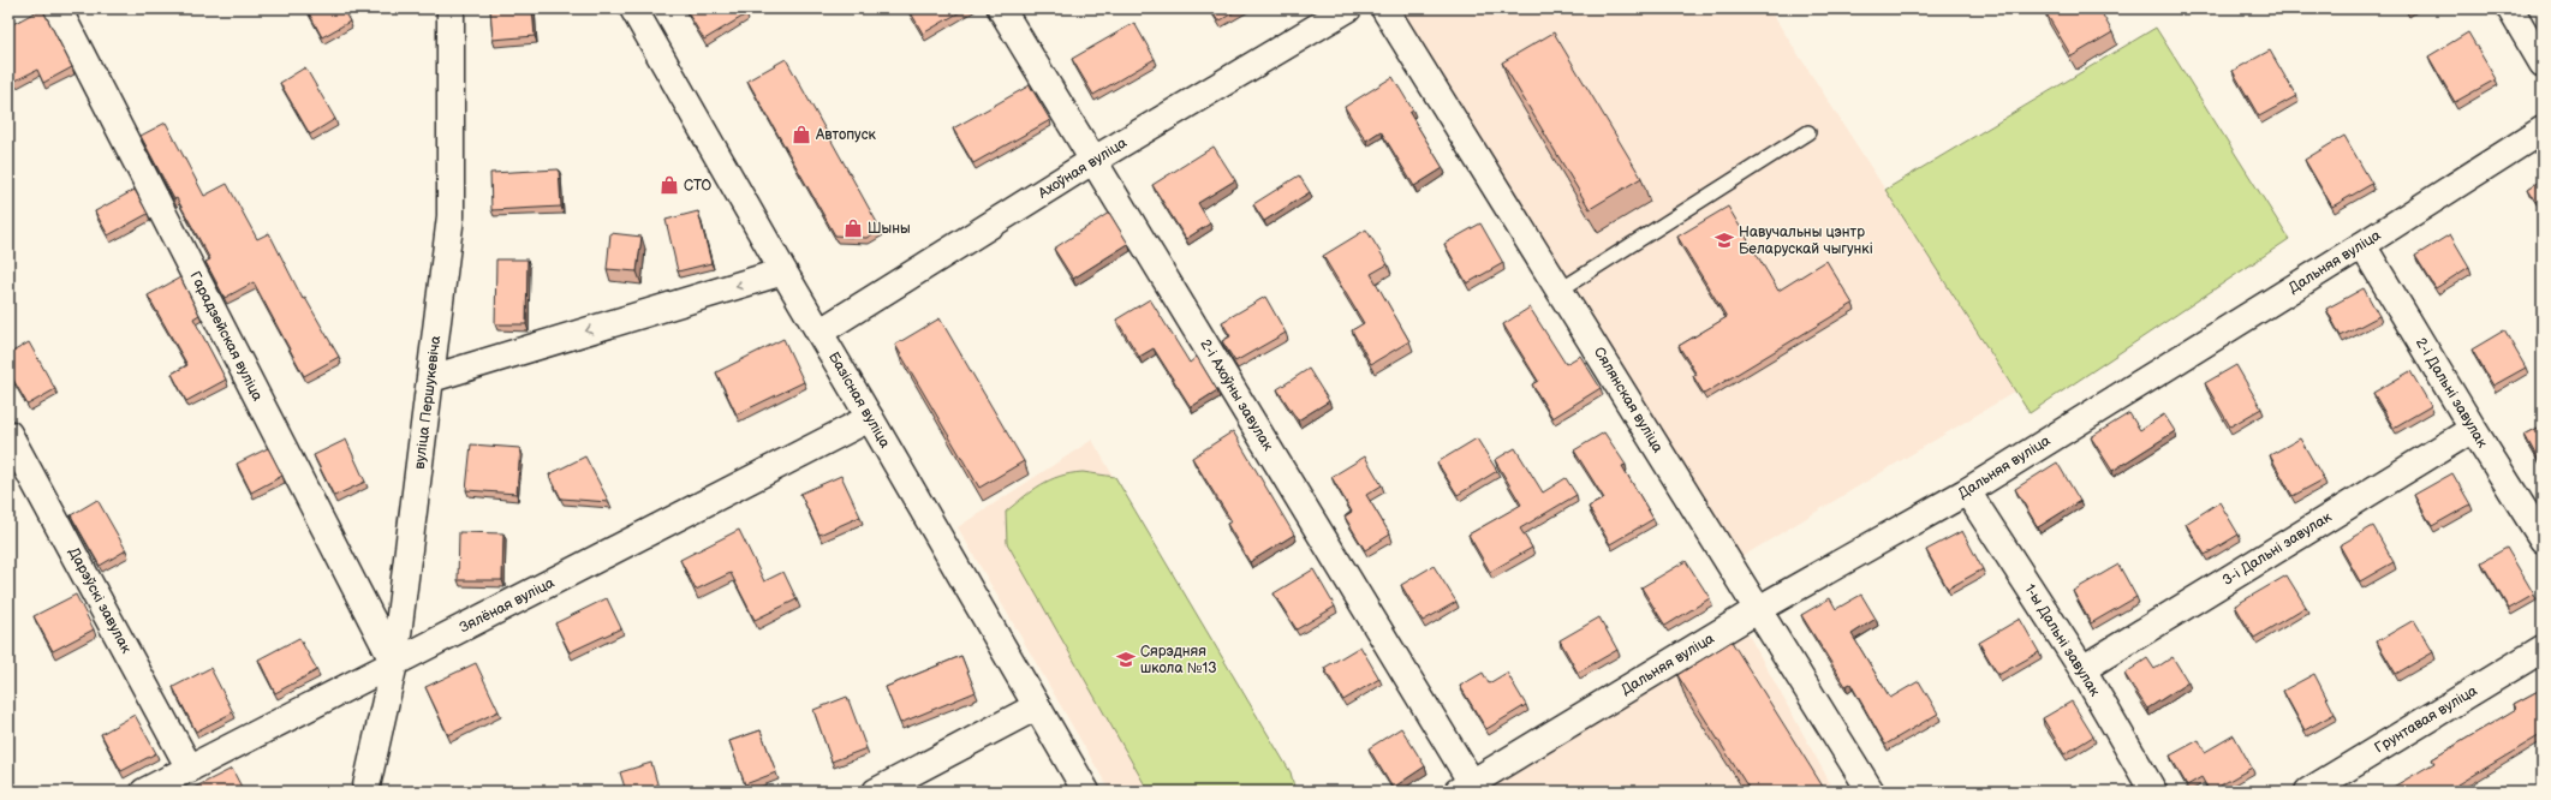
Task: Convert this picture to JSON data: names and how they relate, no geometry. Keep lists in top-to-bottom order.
{
  "streets": {
    "street": [
      "Ахоўная вуліца",
      "Дальняя вуліца",
      "Гарадзейская вуліца",
      "2-і Дальні завулак",
      "2-і Ахоўны завулак",
      "Базісная вуліца",
      "Сялянская вуліца",
      "вуліца Першукевіча",
      "3-і Дальні завулак",
      "Дарэўскі завулак",
      "Зялёная вуліца",
      "1-ы Дальні завулак",
      "Грунтавая вуліца"
    ]
  },
  "crossings": [
    ["Ахоўная вуліца", "2-і Ахоўны завулак"],
    ["Ахоўная вуліца", "Базісная вуліца"],
    ["Дальняя вуліца", "2-і Дальні завулак"],
    ["Дальняя вуліца", "2-і Ахоўны завулак"],
    ["Дальняя вуліца", "Сялянская вуліца"],
    ["Дальняя вуліца", "1-ы Дальні завулак"],
    ["Гарадзейская вуліца", "вуліца Першукевіча"],
    ["Гарадзейская вуліца", "Зялёная вуліца"],
    ["2-і Дальні завулак", "3-і Дальні завулак"],
    ["Базісная вуліца", "Зялёная вуліца"],
    ["вуліца Першукевіча", "Зялёная вуліца"],
    ["3-і Дальні завулак", "1-ы Дальні завулак"],
    ["Дарэўскі завулак", "Зялёная вуліца"]
  ],
  "places": {
    "shop": ["Автопуск", "СТО", "Шыны"],
    "school or university": ["Навучальны цэнтр Беларускай чыгункі", "Сярэдняя школа №13"]
  }
}
